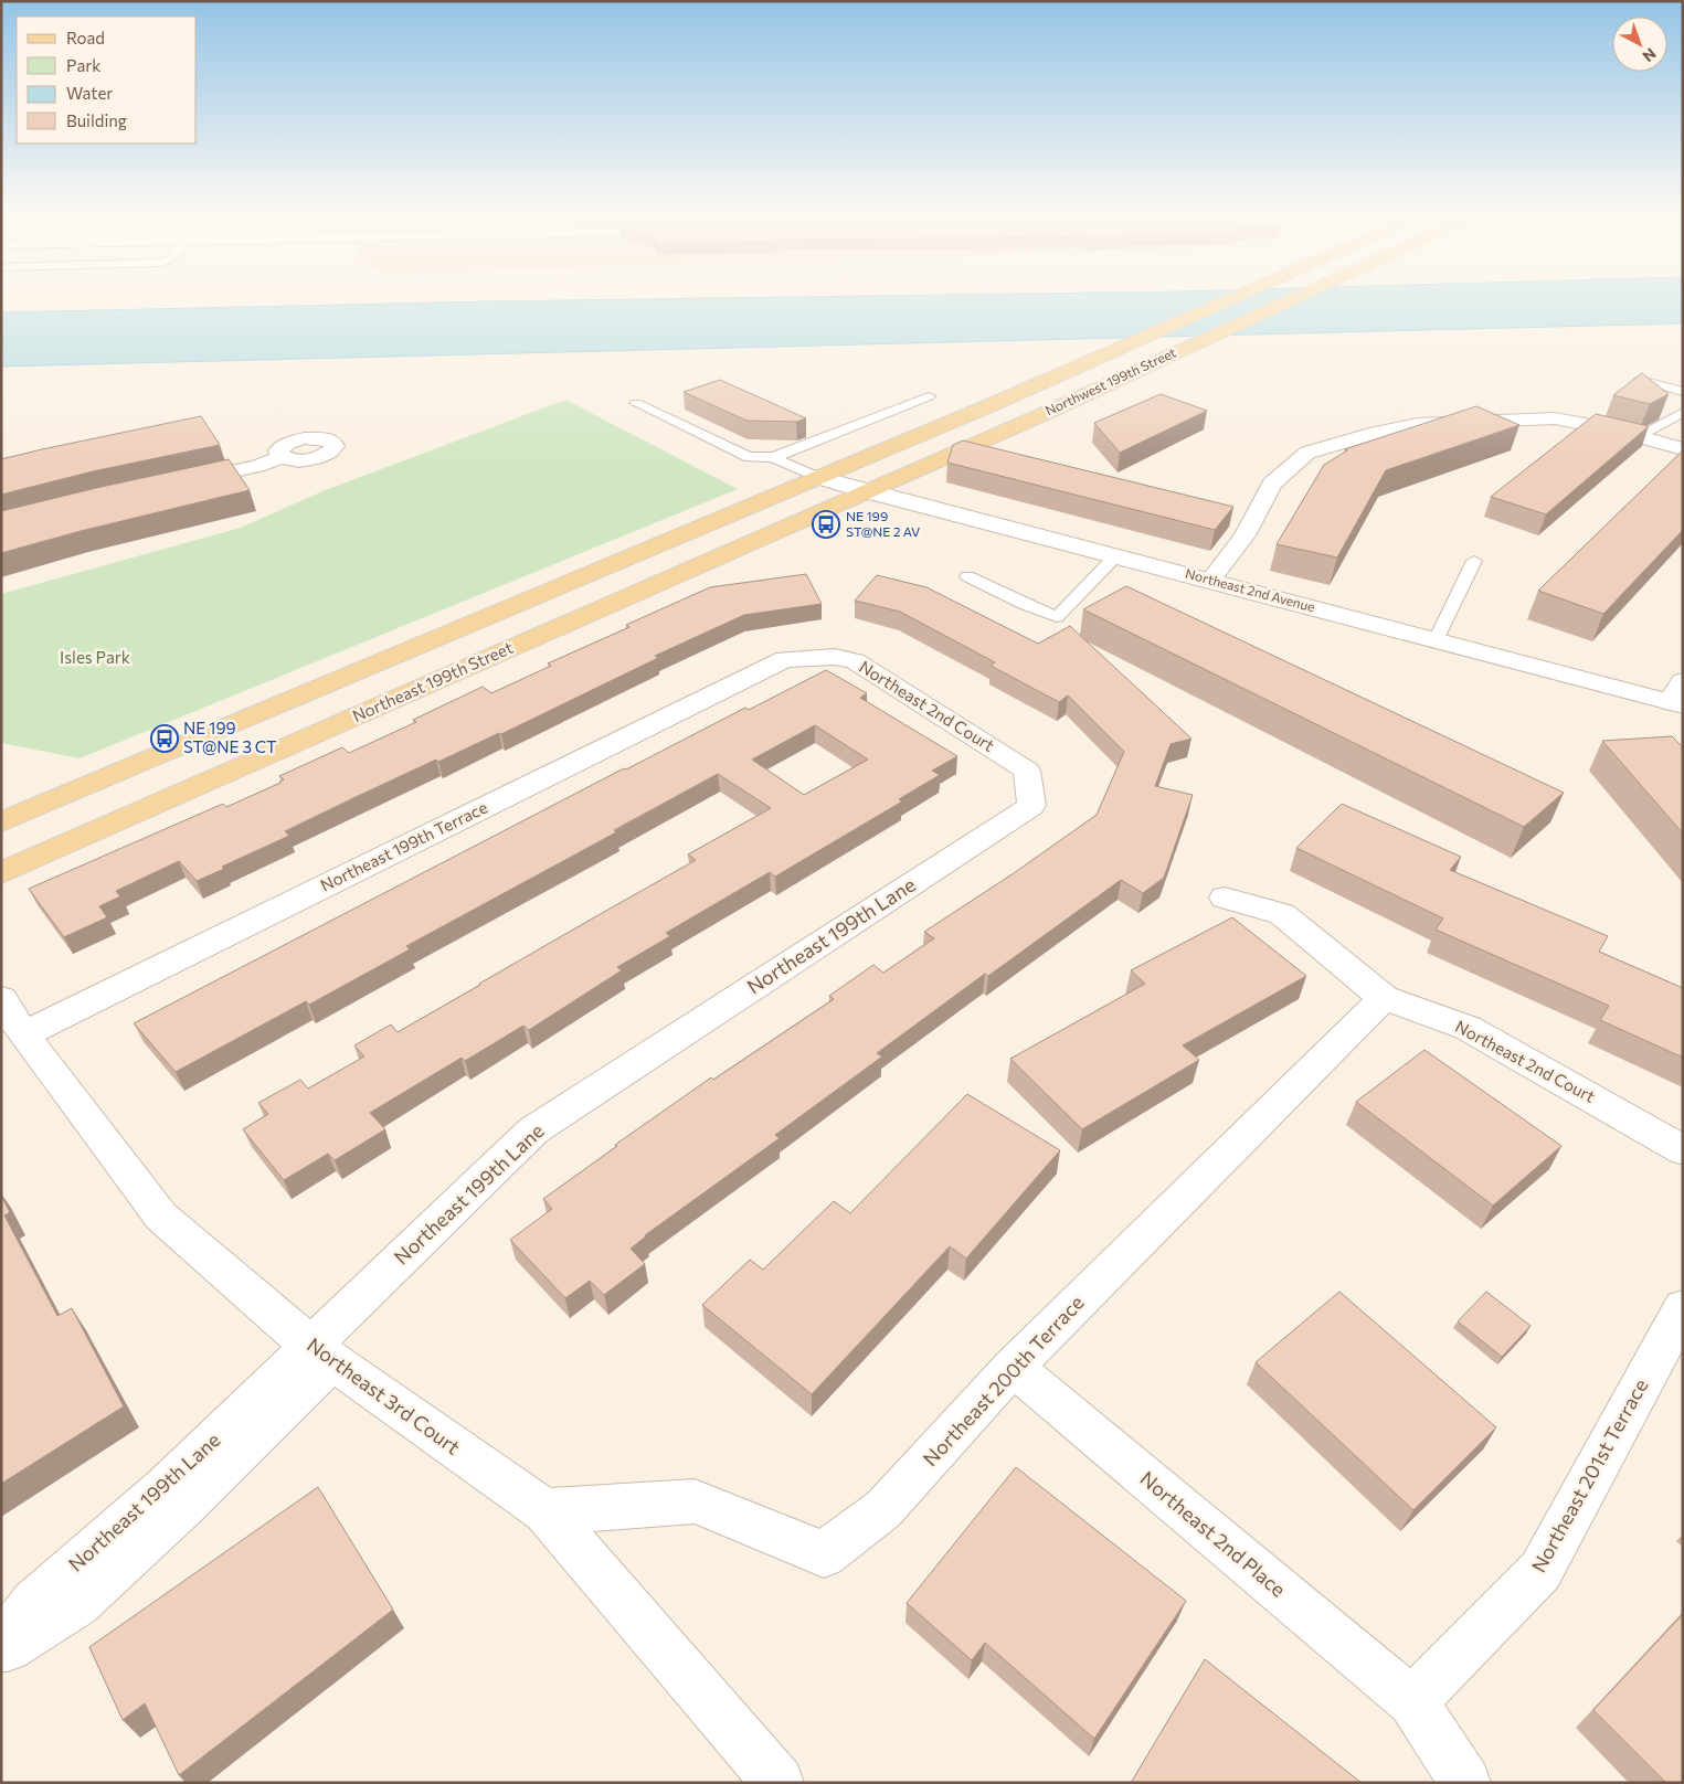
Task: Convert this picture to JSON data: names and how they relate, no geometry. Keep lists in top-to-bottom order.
{
  "streets": {
    "main road": ["Northwest 199th Street", "Northeast 199th Street"],
    "street": [
      "Northeast 2nd Avenue",
      "Northeast 2nd Court",
      "Northeast 199th Terrace",
      "Northeast 199th Lane",
      "Northeast 200th Terrace",
      "Northeast 3rd Court",
      "Northeast 201st Terrace",
      "Northeast 2nd Place"
    ]
  },
  "crossings": [
    ["Northwest 199th Street", "Northeast 2nd Avenue"],
    ["Northwest 199th Street", "Northeast 199th Street"],
    ["Northeast 2nd Avenue", "Northeast 199th Street"],
    ["Northeast 2nd Court", "Northeast 199th Terrace"],
    ["Northeast 2nd Court", "Northeast 199th Lane"],
    ["Northeast 2nd Court", "Northeast 200th Terrace"],
    ["Northeast 199th Terrace", "Northeast 3rd Court"],
    ["Northeast 199th Lane", "Northeast 3rd Court"],
    ["Northeast 200th Terrace", "Northeast 3rd Court"],
    ["Northeast 200th Terrace", "Northeast 2nd Place"],
    ["Northeast 201st Terrace", "Northeast 2nd Place"]
  ],
  "parks": ["Isles Park"],
  "places": {
    "bus stop": ["NE 199 ST@NE 2 AV", "NE 199 ST@NE 3 CT"]
  },
  "legend": [
    "Road",
    "Park",
    "Water",
    "Building"
  ],
  "north": "bottom right"
}
